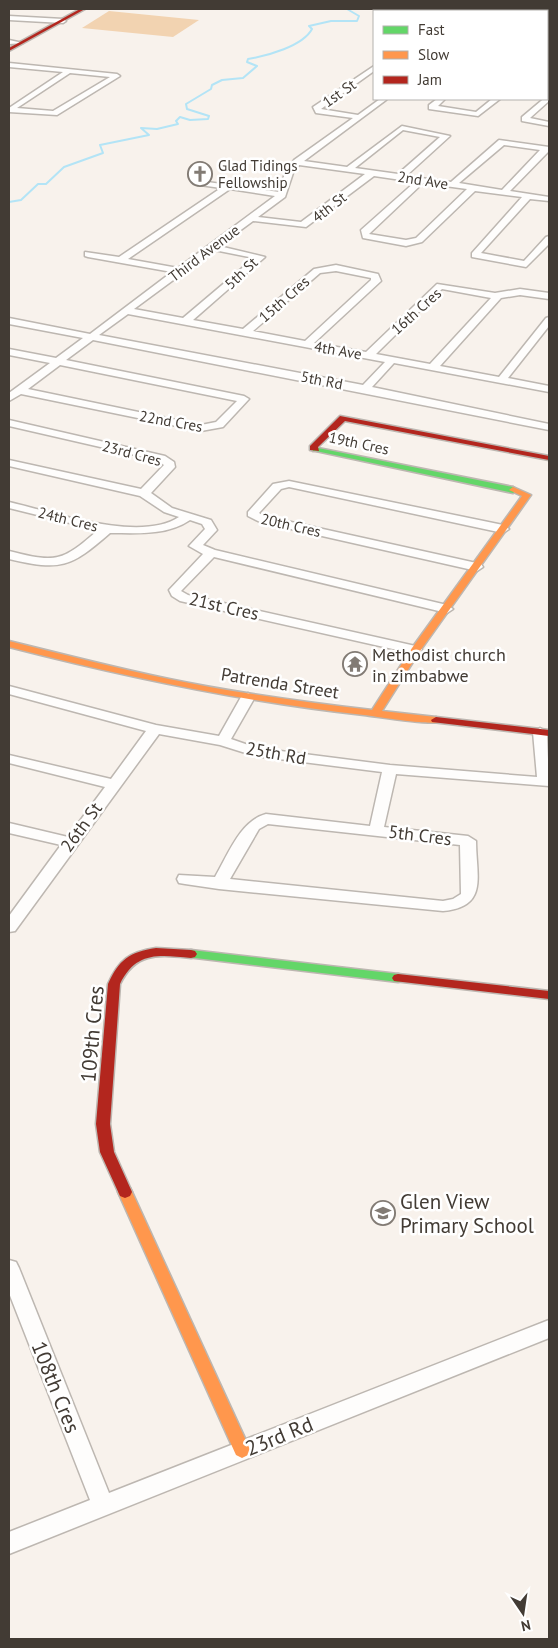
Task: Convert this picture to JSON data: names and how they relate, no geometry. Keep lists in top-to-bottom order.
{
  "streets": {
    "street": [
      "1st St",
      "2nd Ave",
      "4th St",
      "Third Avenue",
      "5th St",
      "15th Cres",
      "16th Cres",
      "4th Ave",
      "5th Rd",
      "22nd Cres",
      "19th Cres",
      "23rd Cres",
      "24th Cres",
      "20th Cres",
      "21st Cres",
      "Patrenda Street",
      "25th Rd",
      "26th St",
      "5th Cres",
      "109th Cres",
      "108th Cres",
      "23rd Rd"
    ]
  },
  "crossings": [
    ["2nd Ave", "4th St"],
    ["4th St", "Third Avenue"],
    ["Third Avenue", "5th St"],
    ["Third Avenue", "4th Ave"],
    ["Third Avenue", "5th Rd"],
    ["Third Avenue", "22nd Cres"],
    ["5th St", "4th Ave"],
    ["15th Cres", "4th Ave"],
    ["16th Cres", "4th Ave"],
    ["19th Cres", "20th Cres"],
    ["25th Rd", "26th St"],
    ["109th Cres", "23rd Rd"],
    ["108th Cres", "23rd Rd"]
  ],
  "places": {
    "church": ["Glad Tidings Fellowship"],
    "temple": ["Methodist church in zimbabwe"],
    "school or university": ["Glen View Primary School"]
  },
  "legend": ["Fast", "Slow", "Jam"],
  "north": "bottom"
}
